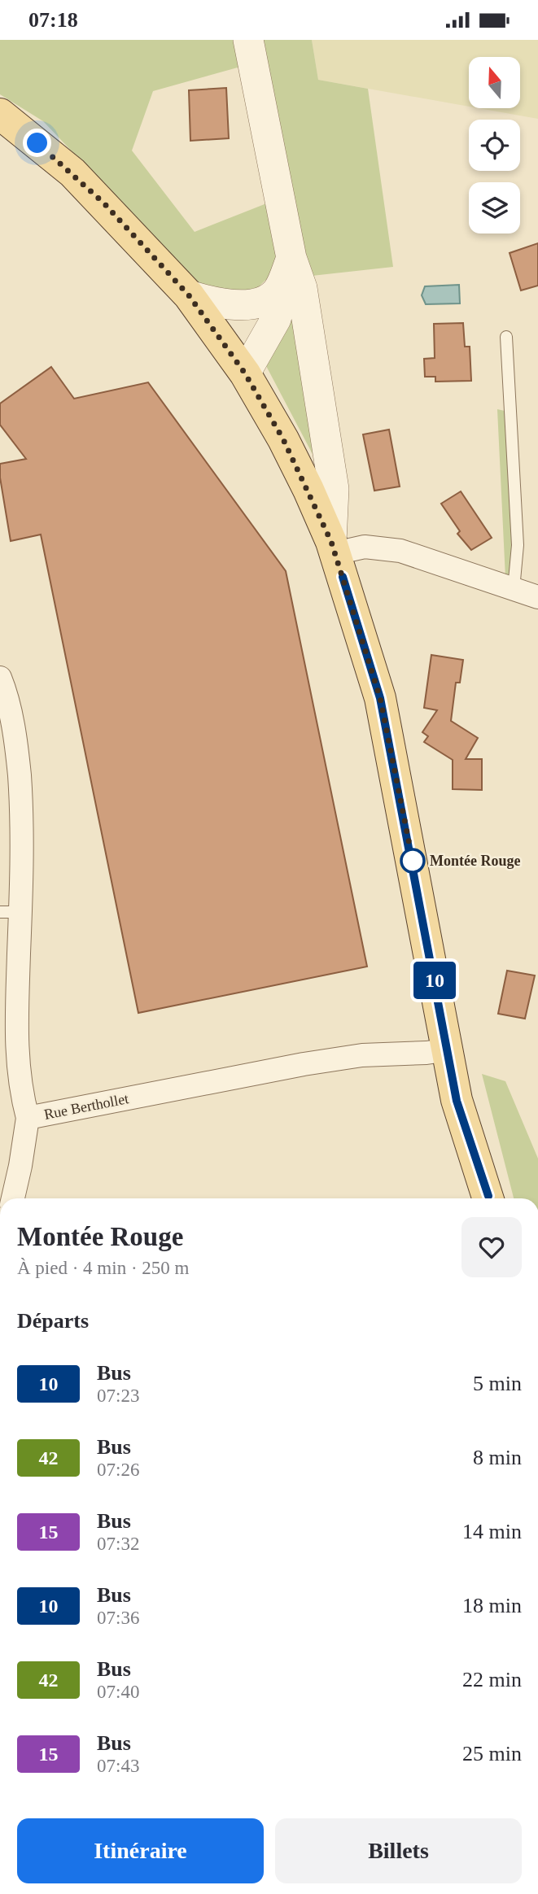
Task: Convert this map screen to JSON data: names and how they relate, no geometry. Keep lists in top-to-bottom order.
{
  "streets": {
    "street": ["Rue Berthollet"]
  },
  "places": ["Montée Rouge"],
  "lines": ["bus line 10"],
  "north": "top",
  "page": {
    "status": "07:18",
    "on_map": "10",
    "heading": [
      ["Montée Rouge", "À pied · 4 min · 250 m"],
      "Départs"
    ],
    "list": [
      {
        "mark": "10",
        "name": "Bus",
        "note": "07:23",
        "value": "5 min"
      },
      {
        "mark": "42",
        "name": "Bus",
        "note": "07:26",
        "value": "8 min"
      },
      {
        "mark": "15",
        "name": "Bus",
        "note": "07:32",
        "value": "14 min"
      },
      {
        "mark": "10",
        "name": "Bus",
        "note": "07:36",
        "value": "18 min"
      },
      {
        "mark": "42",
        "name": "Bus",
        "note": "07:40",
        "value": "22 min"
      },
      {
        "mark": "15",
        "name": "Bus",
        "note": "07:43",
        "value": "25 min"
      }
    ],
    "buttons": ["Itinéraire", "Billets"]
  }
}
